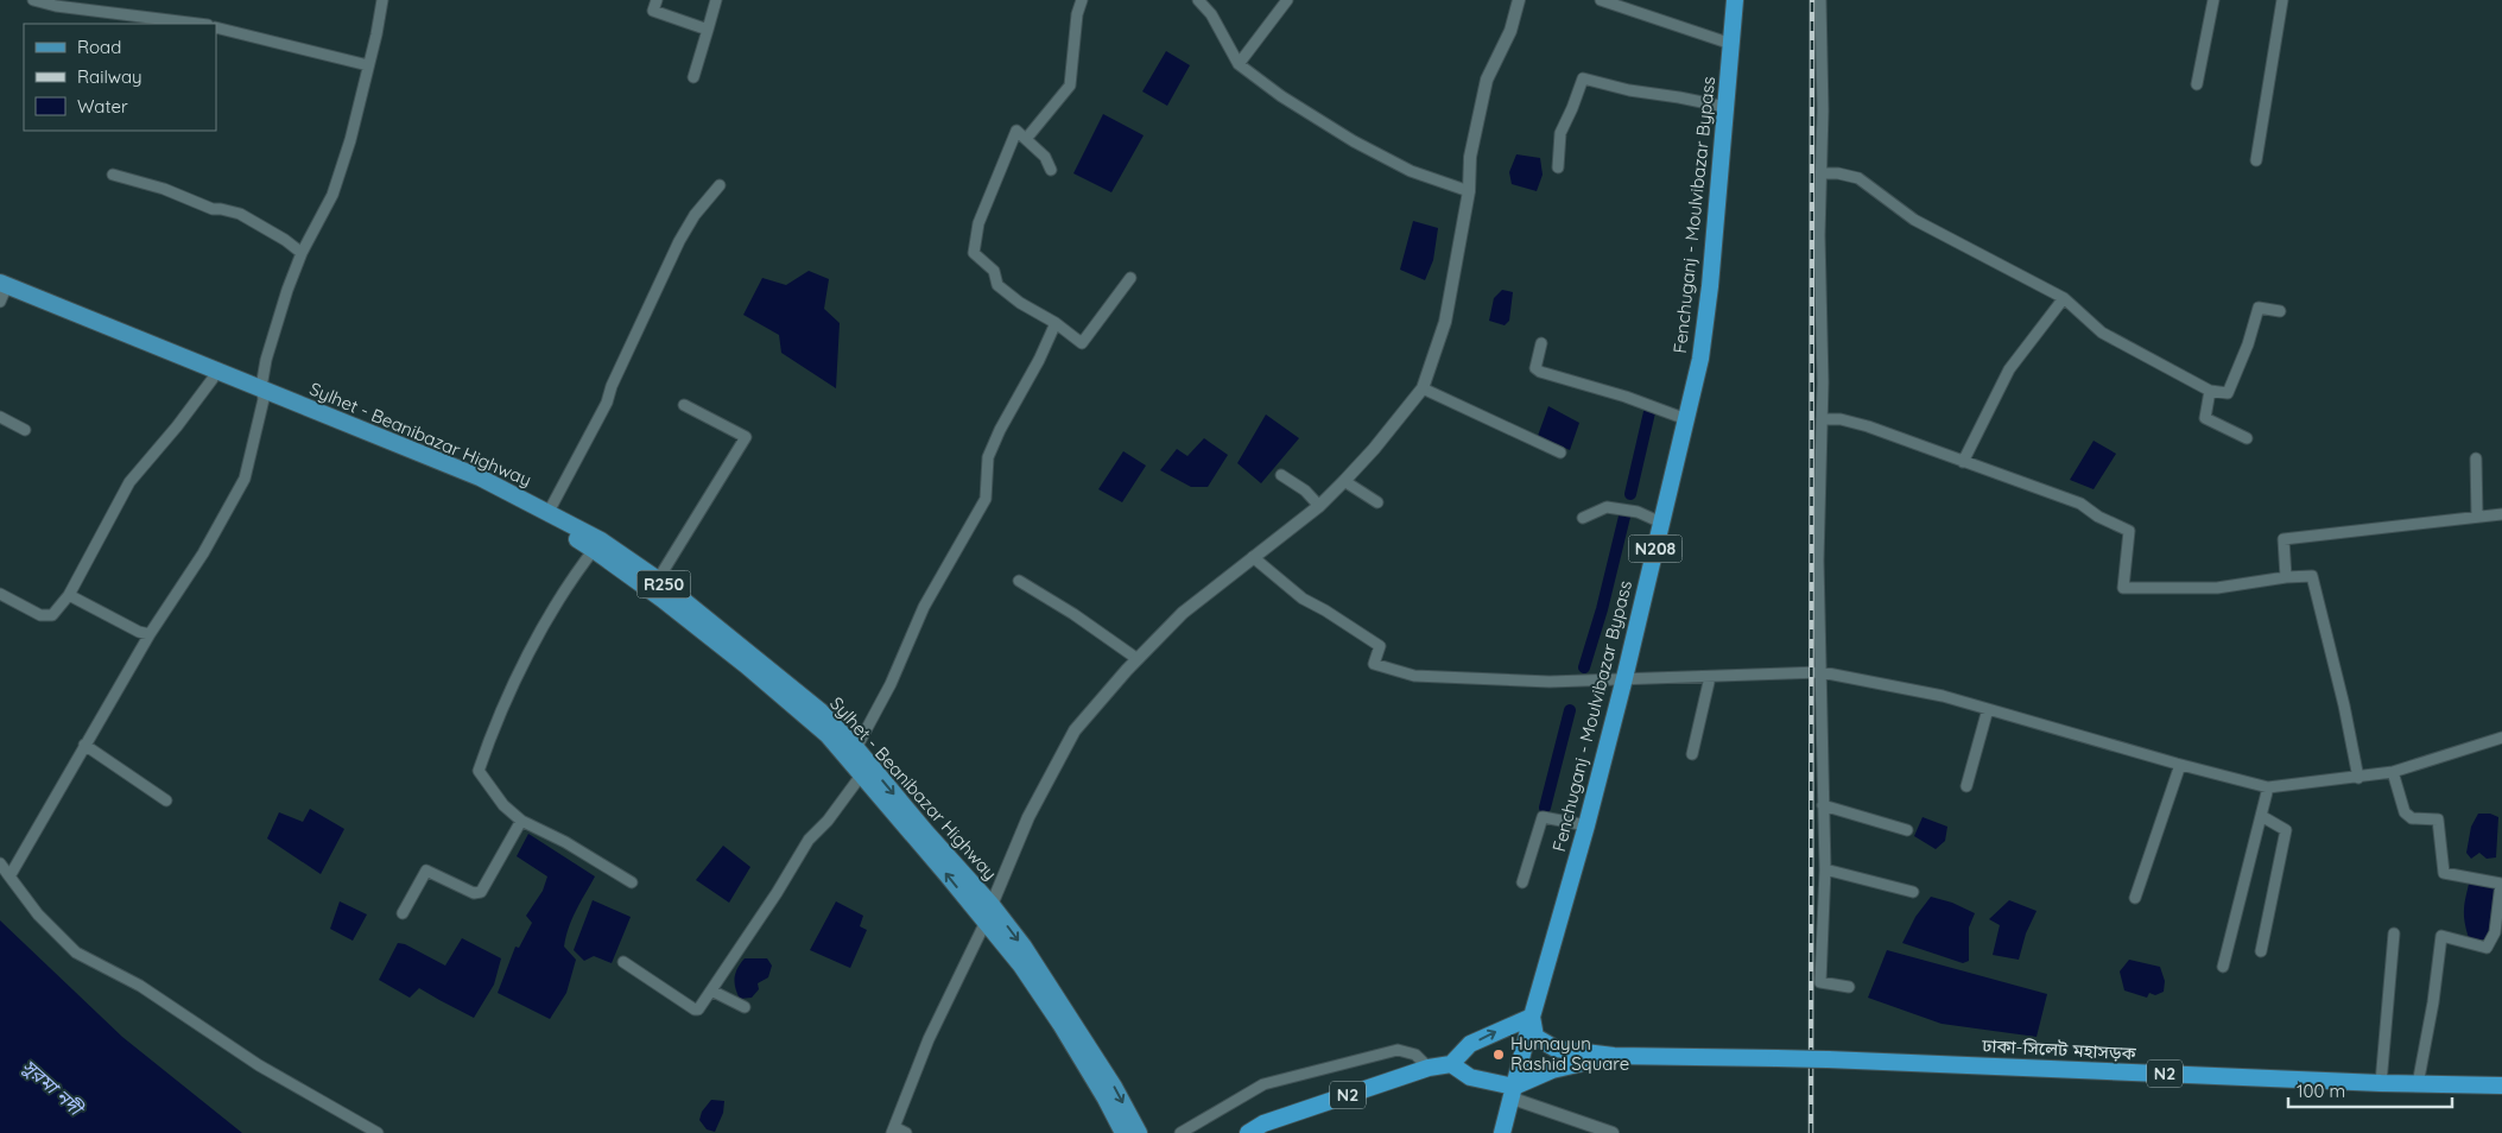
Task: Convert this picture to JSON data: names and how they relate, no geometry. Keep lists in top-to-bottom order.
{
  "streets": {
    "highway": [
      "Fenchuganj - Moulvibazar Bypass",
      "N208",
      "ঢাকা-সিলেট মহাসড়ক",
      "N2"
    ],
    "main road": ["Sylhet - Beanibazar Highway", "R250"]
  },
  "crossings": [
    ["Fenchuganj - Moulvibazar Bypass", "ঢাকা-সিলেট মহাসড়ক"]
  ],
  "water": ["সুরমা নদী"],
  "places": ["Humayun Rashid Square"],
  "legend": ["Road", "Railway", "Water"],
  "scale_bar": "100 m"
}
